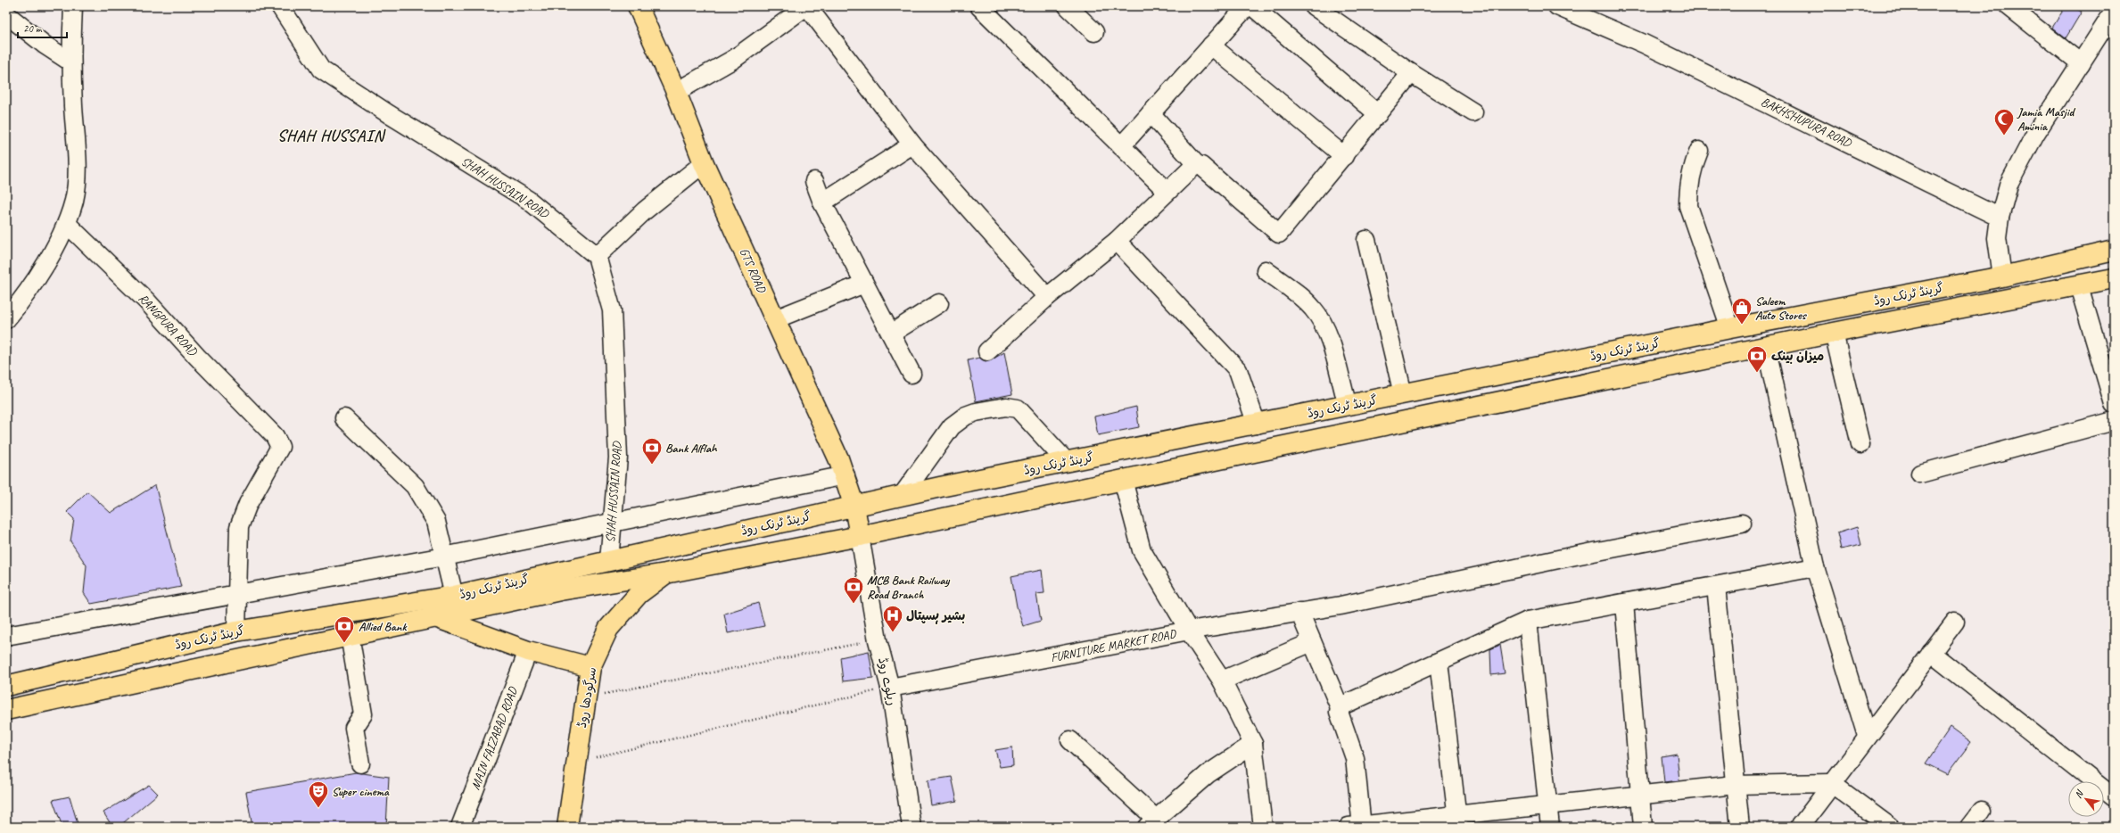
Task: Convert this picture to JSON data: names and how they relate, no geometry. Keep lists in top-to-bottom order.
{
  "streets": {
    "main road": ["GTS ROAD", "گرینڈ ٹرنک روڈ", "سرگودھا روڈ"],
    "street": [
      "BAKHSHUPURA ROAD",
      "SHAH HUSSAIN ROAD",
      "RANGPURA ROAD",
      "FURNITURE MARKET ROAD",
      "ریلوے روڈ",
      "MAIN FAIZABAD ROAD"
    ]
  },
  "crossings": [
    ["SHAH HUSSAIN ROAD", "گرینڈ ٹرنک روڈ"],
    ["GTS ROAD", "گرینڈ ٹرنک روڈ"],
    ["GTS ROAD", "ریلوے روڈ"],
    ["گرینڈ ٹرنک روڈ", "RANGPURA ROAD"],
    ["گرینڈ ٹرنک روڈ", "ریلوے روڈ"],
    ["گرینڈ ٹرنک روڈ", "سرگودھا روڈ"],
    ["FURNITURE MARKET ROAD", "ریلوے روڈ"]
  ],
  "districts": ["SHAH HUSSAIN"],
  "places": {
    "mosque": ["Jamia Masjid Aminia"],
    "shop": ["Saleem Auto Stores"],
    "bank": [
      "میزان بینک",
      "Bank Alflah",
      "MCB Bank Railway Road Branch",
      "Allied Bank"
    ],
    "hospital": ["بشیر ہسپتال"],
    "theatre": ["Super cinema"]
  },
  "scale_bar": "20 m",
  "north": "top left"
}
